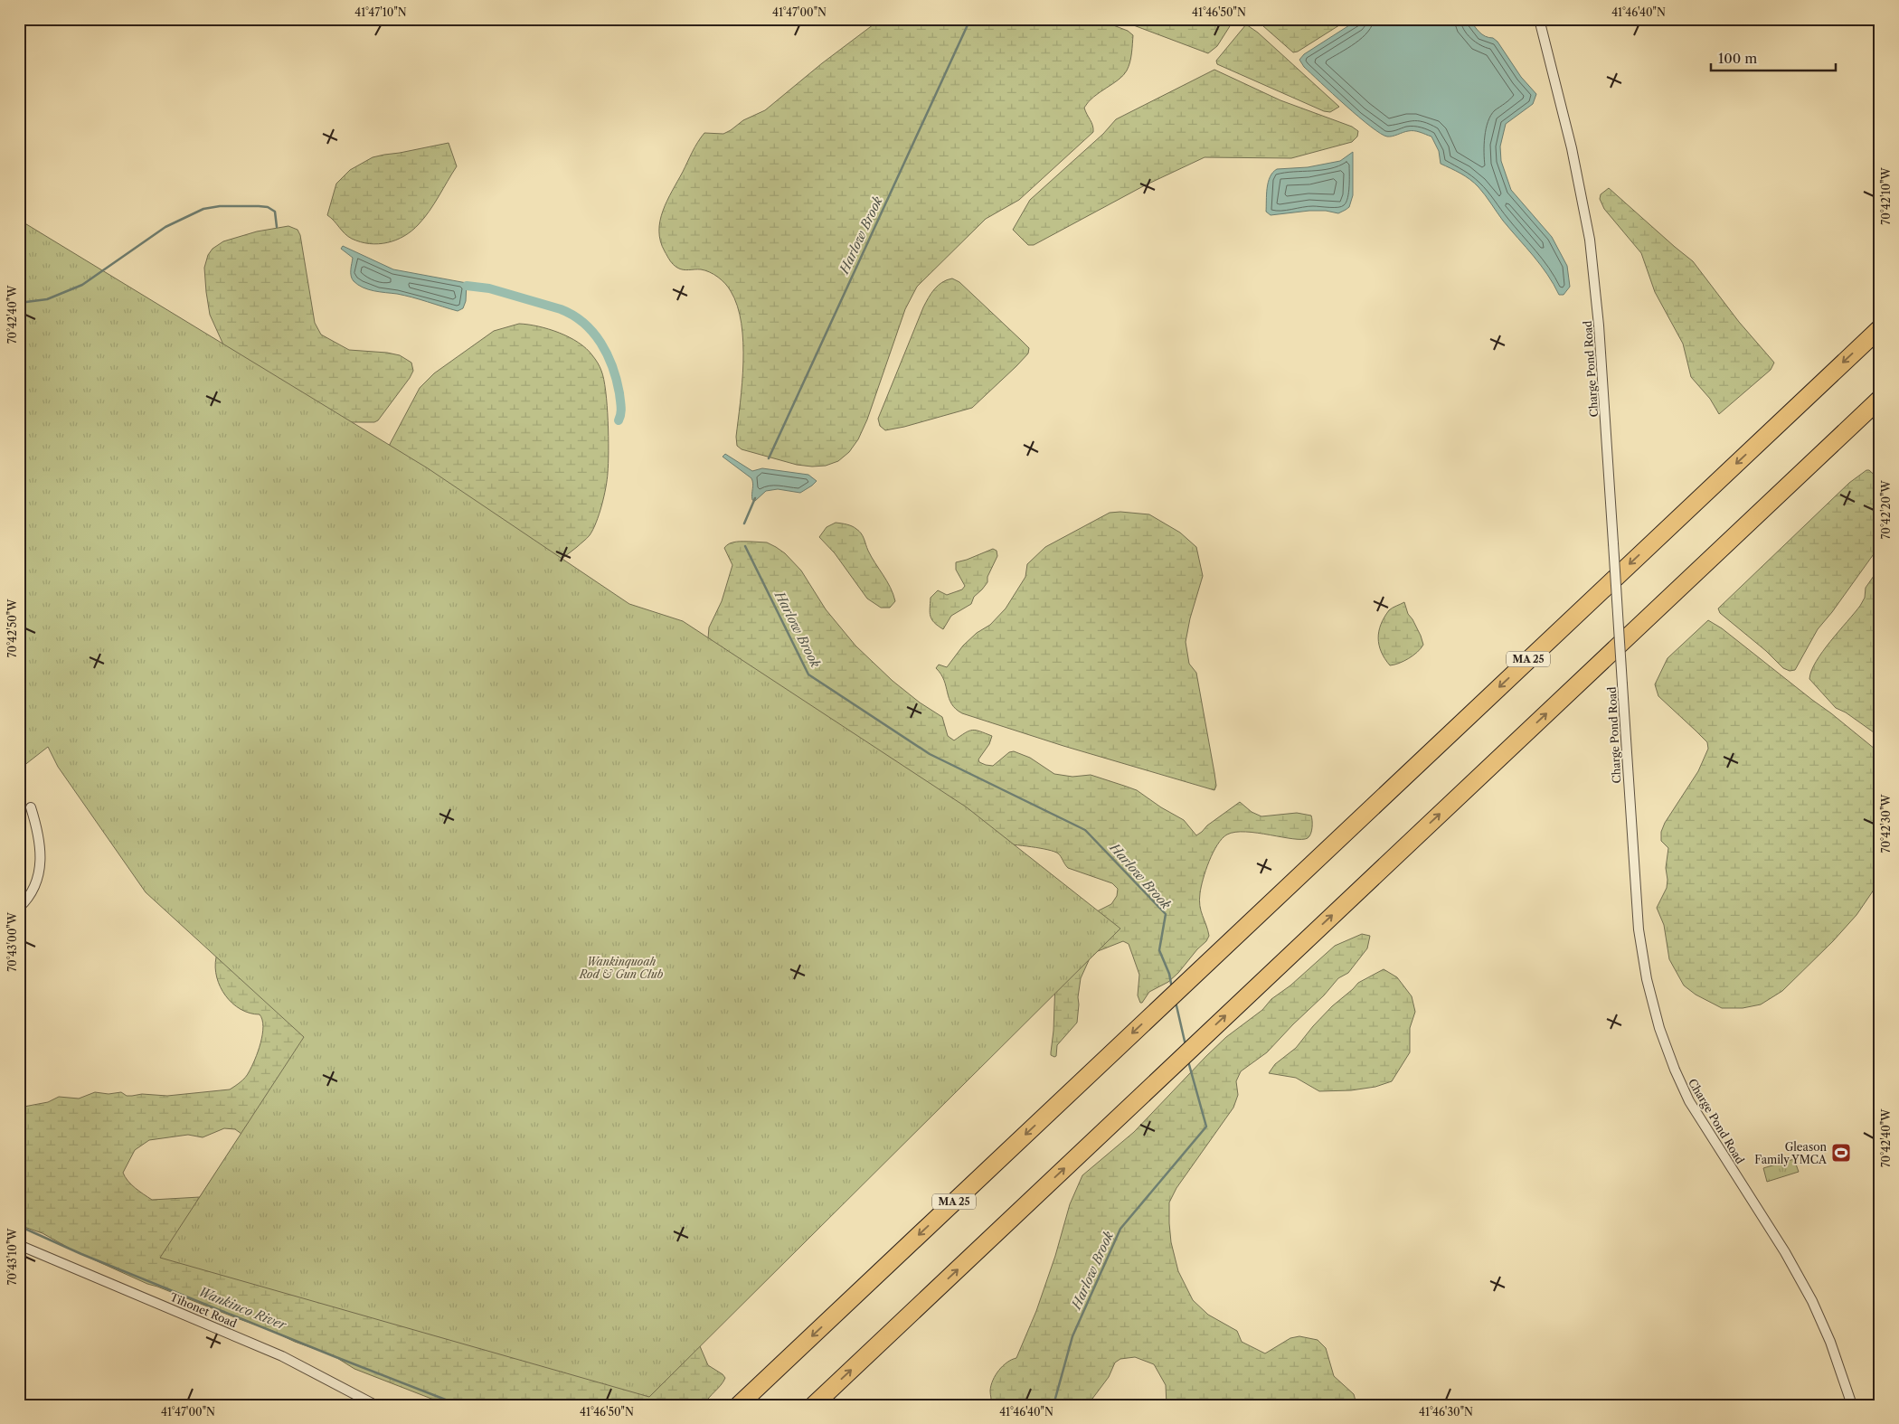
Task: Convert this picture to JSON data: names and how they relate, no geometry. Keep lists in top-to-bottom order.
{
  "streets": {
    "highway": ["MA 25"],
    "street": ["Charge Pond Road", "Tihonet Road"]
  },
  "water": ["Harlow Brook", "Wankinco River"],
  "parks": ["Wankinquoah Rod & Gun Club"],
  "places": {
    "sports": ["Gleason Family YMCA"]
  },
  "scale_bar": "100 m",
  "coordinates": [
    "41°47'10\"N",
    "41°47'00\"N",
    "41°46'50\"N",
    "41°46'40\"N",
    "70°42'10\"W",
    "70°42'40\"W",
    "70°42'20\"W",
    "70°42'50\"W",
    "70°42'30\"W",
    "70°43'00\"W",
    "70°43'10\"W",
    "41°46'30\"N"
  ]
}
